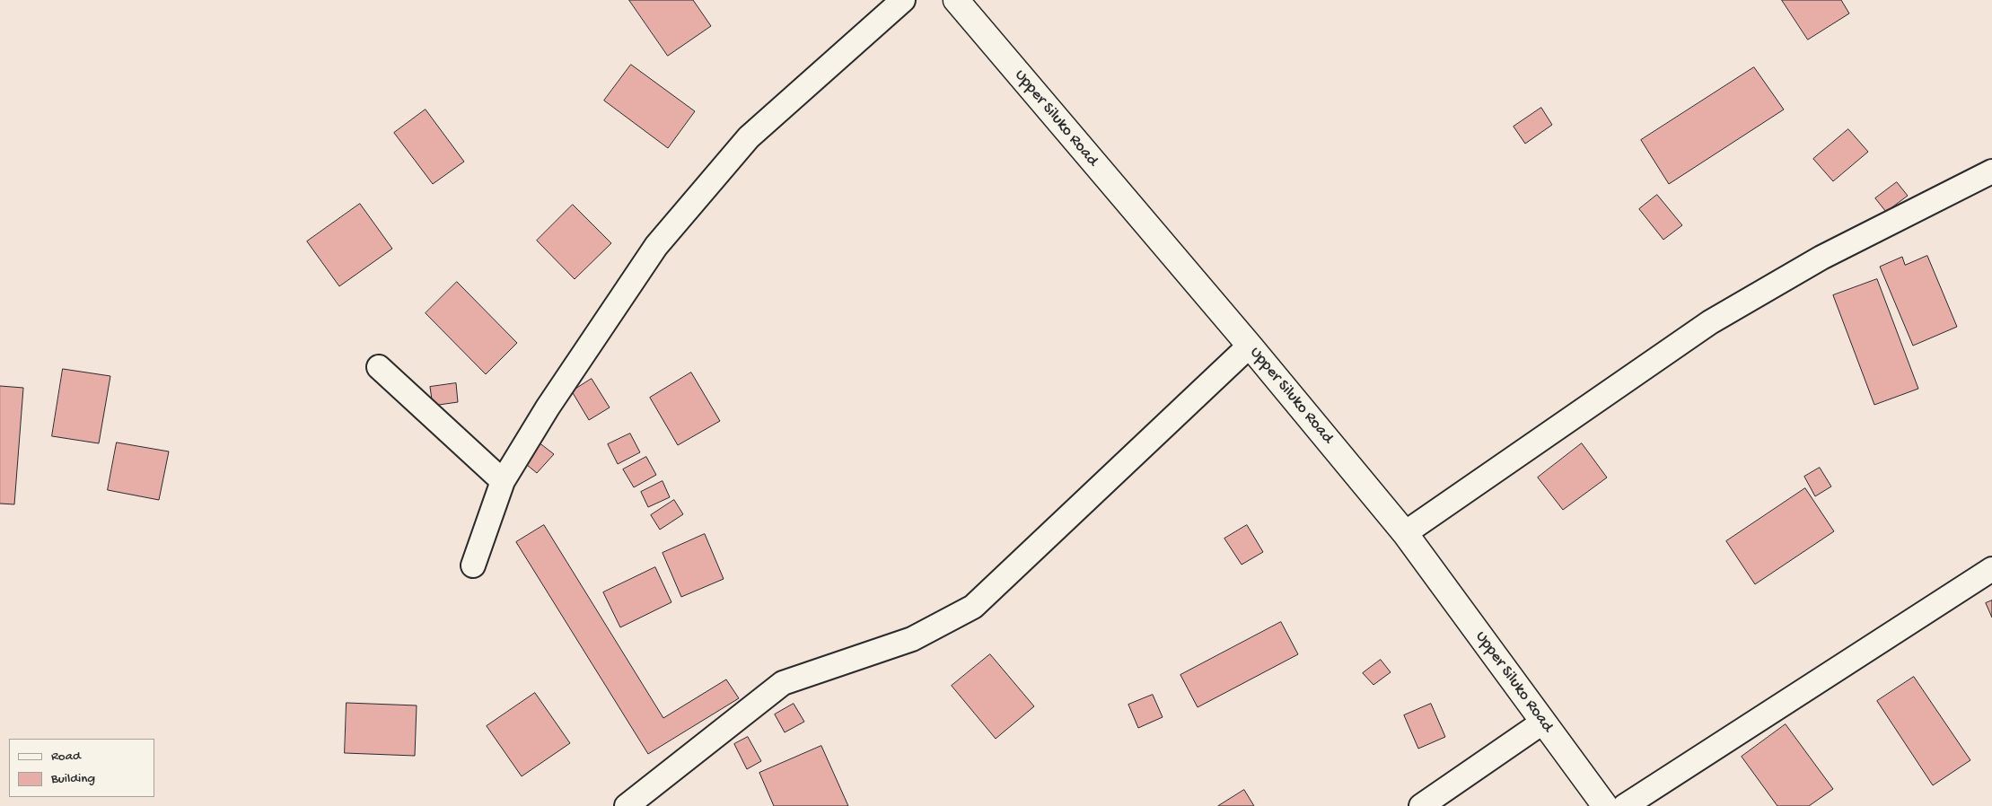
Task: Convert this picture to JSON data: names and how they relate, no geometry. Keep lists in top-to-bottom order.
{
  "streets": {
    "main road": ["Upper Siluko Road"]
  },
  "legend": ["Road", "Building"]
}
